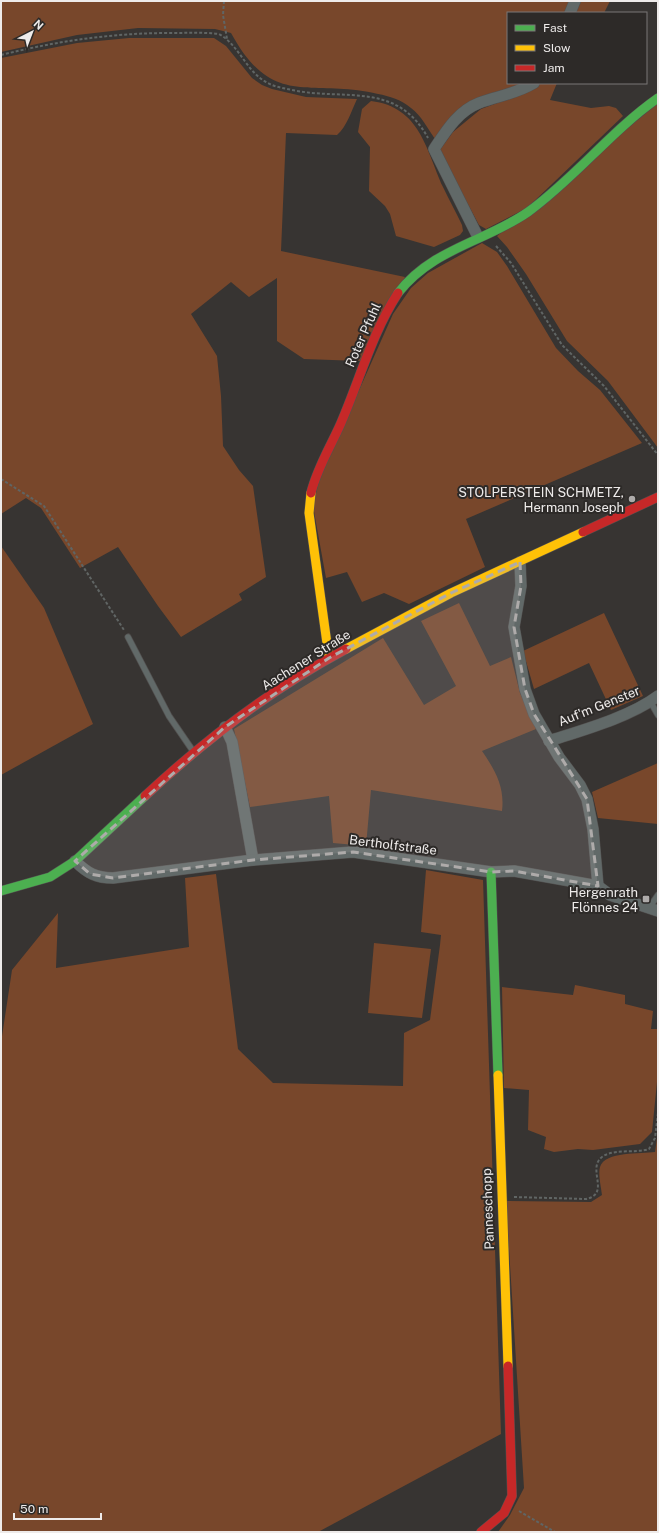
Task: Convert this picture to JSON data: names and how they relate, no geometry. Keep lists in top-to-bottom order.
{
  "streets": {
    "street": [
      "Roter Pfuhl",
      "Aachener Straße",
      "Auf'm Genster",
      "Bertholfstraße",
      "Panneschopp"
    ]
  },
  "crossings": [
    ["Roter Pfuhl", "Aachener Straße"],
    ["Aachener Straße", "Auf'm Genster"],
    ["Aachener Straße", "Bertholfstraße"],
    ["Auf'm Genster", "Bertholfstraße"],
    ["Bertholfstraße", "Panneschopp"]
  ],
  "places": {
    "other": ["STOLPERSTEIN SCHMETZ, Hermann Joseph"],
    "transit": ["Hergenrath Flönnes 24"]
  },
  "legend": ["Fast", "Slow", "Jam"],
  "scale_bar": "50 m",
  "north": "top right"
}
